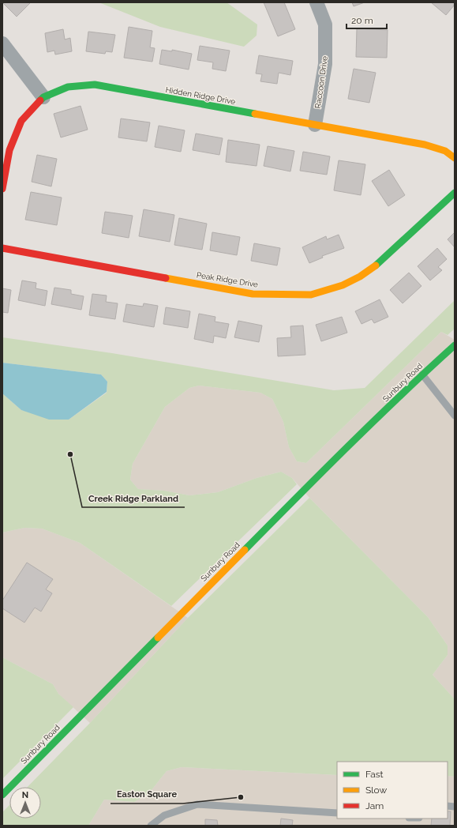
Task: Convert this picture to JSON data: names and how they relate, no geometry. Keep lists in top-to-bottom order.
{
  "streets": {
    "street": [
      "Raccoon Drive",
      "Hidden Ridge Drive",
      "Peak Ridge Drive",
      "Sunbury Road"
    ]
  },
  "crossings": [
    ["Raccoon Drive", "Hidden Ridge Drive"]
  ],
  "places": ["Creek Ridge Parkland", "Easton Square"],
  "legend": ["Fast", "Slow", "Jam"],
  "scale_bar": "20 m",
  "north": "top"
}
